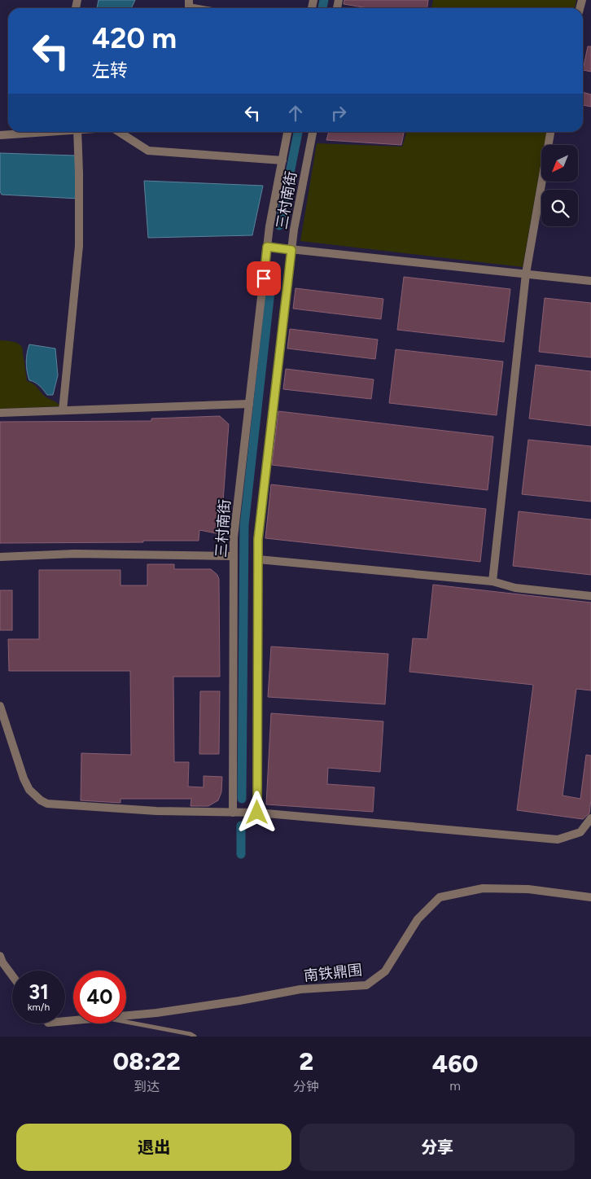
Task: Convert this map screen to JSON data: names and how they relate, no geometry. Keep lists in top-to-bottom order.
{
  "streets": {
    "street": ["三村南街", "南铁鼎围"]
  },
  "north": "bottom left",
  "page": {
    "turn": ["420 m", "左转"],
    "speed": "31 km/h",
    "limit": "40",
    "eta": [
      "08:22",
      "到达",
      "2",
      "分钟",
      "460",
      "m"
    ],
    "buttons": ["退出", "分享"]
  }
}
